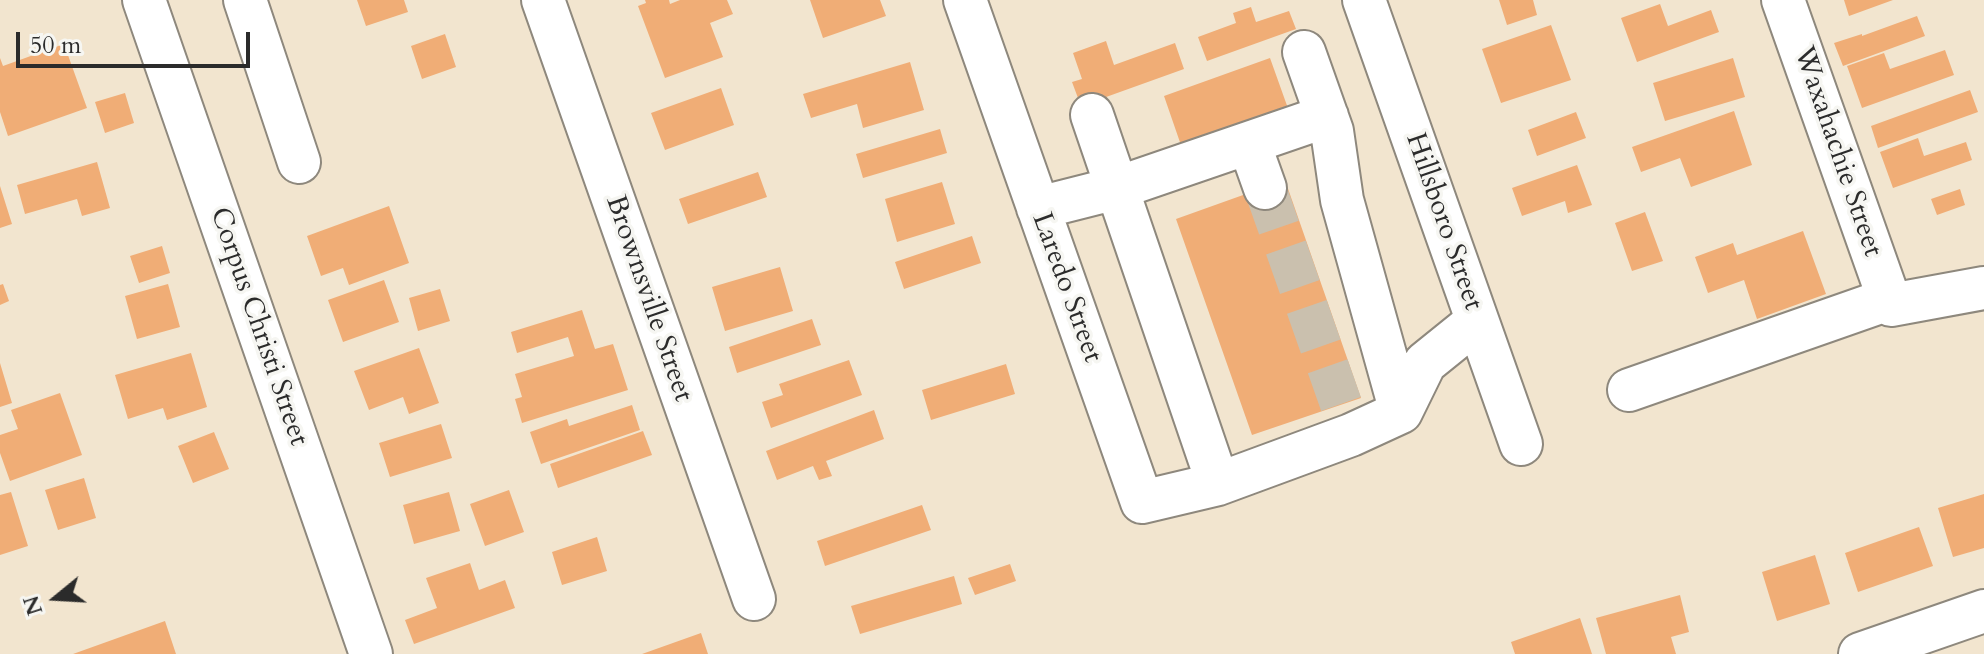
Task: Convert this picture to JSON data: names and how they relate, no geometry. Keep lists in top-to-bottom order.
{
  "streets": {
    "street": [
      "Waxahachie Street",
      "Hillsboro Street",
      "Laredo Street",
      "Brownsville Street",
      "Corpus Christi Street"
    ]
  },
  "scale_bar": "50 m",
  "north": "left"
}
